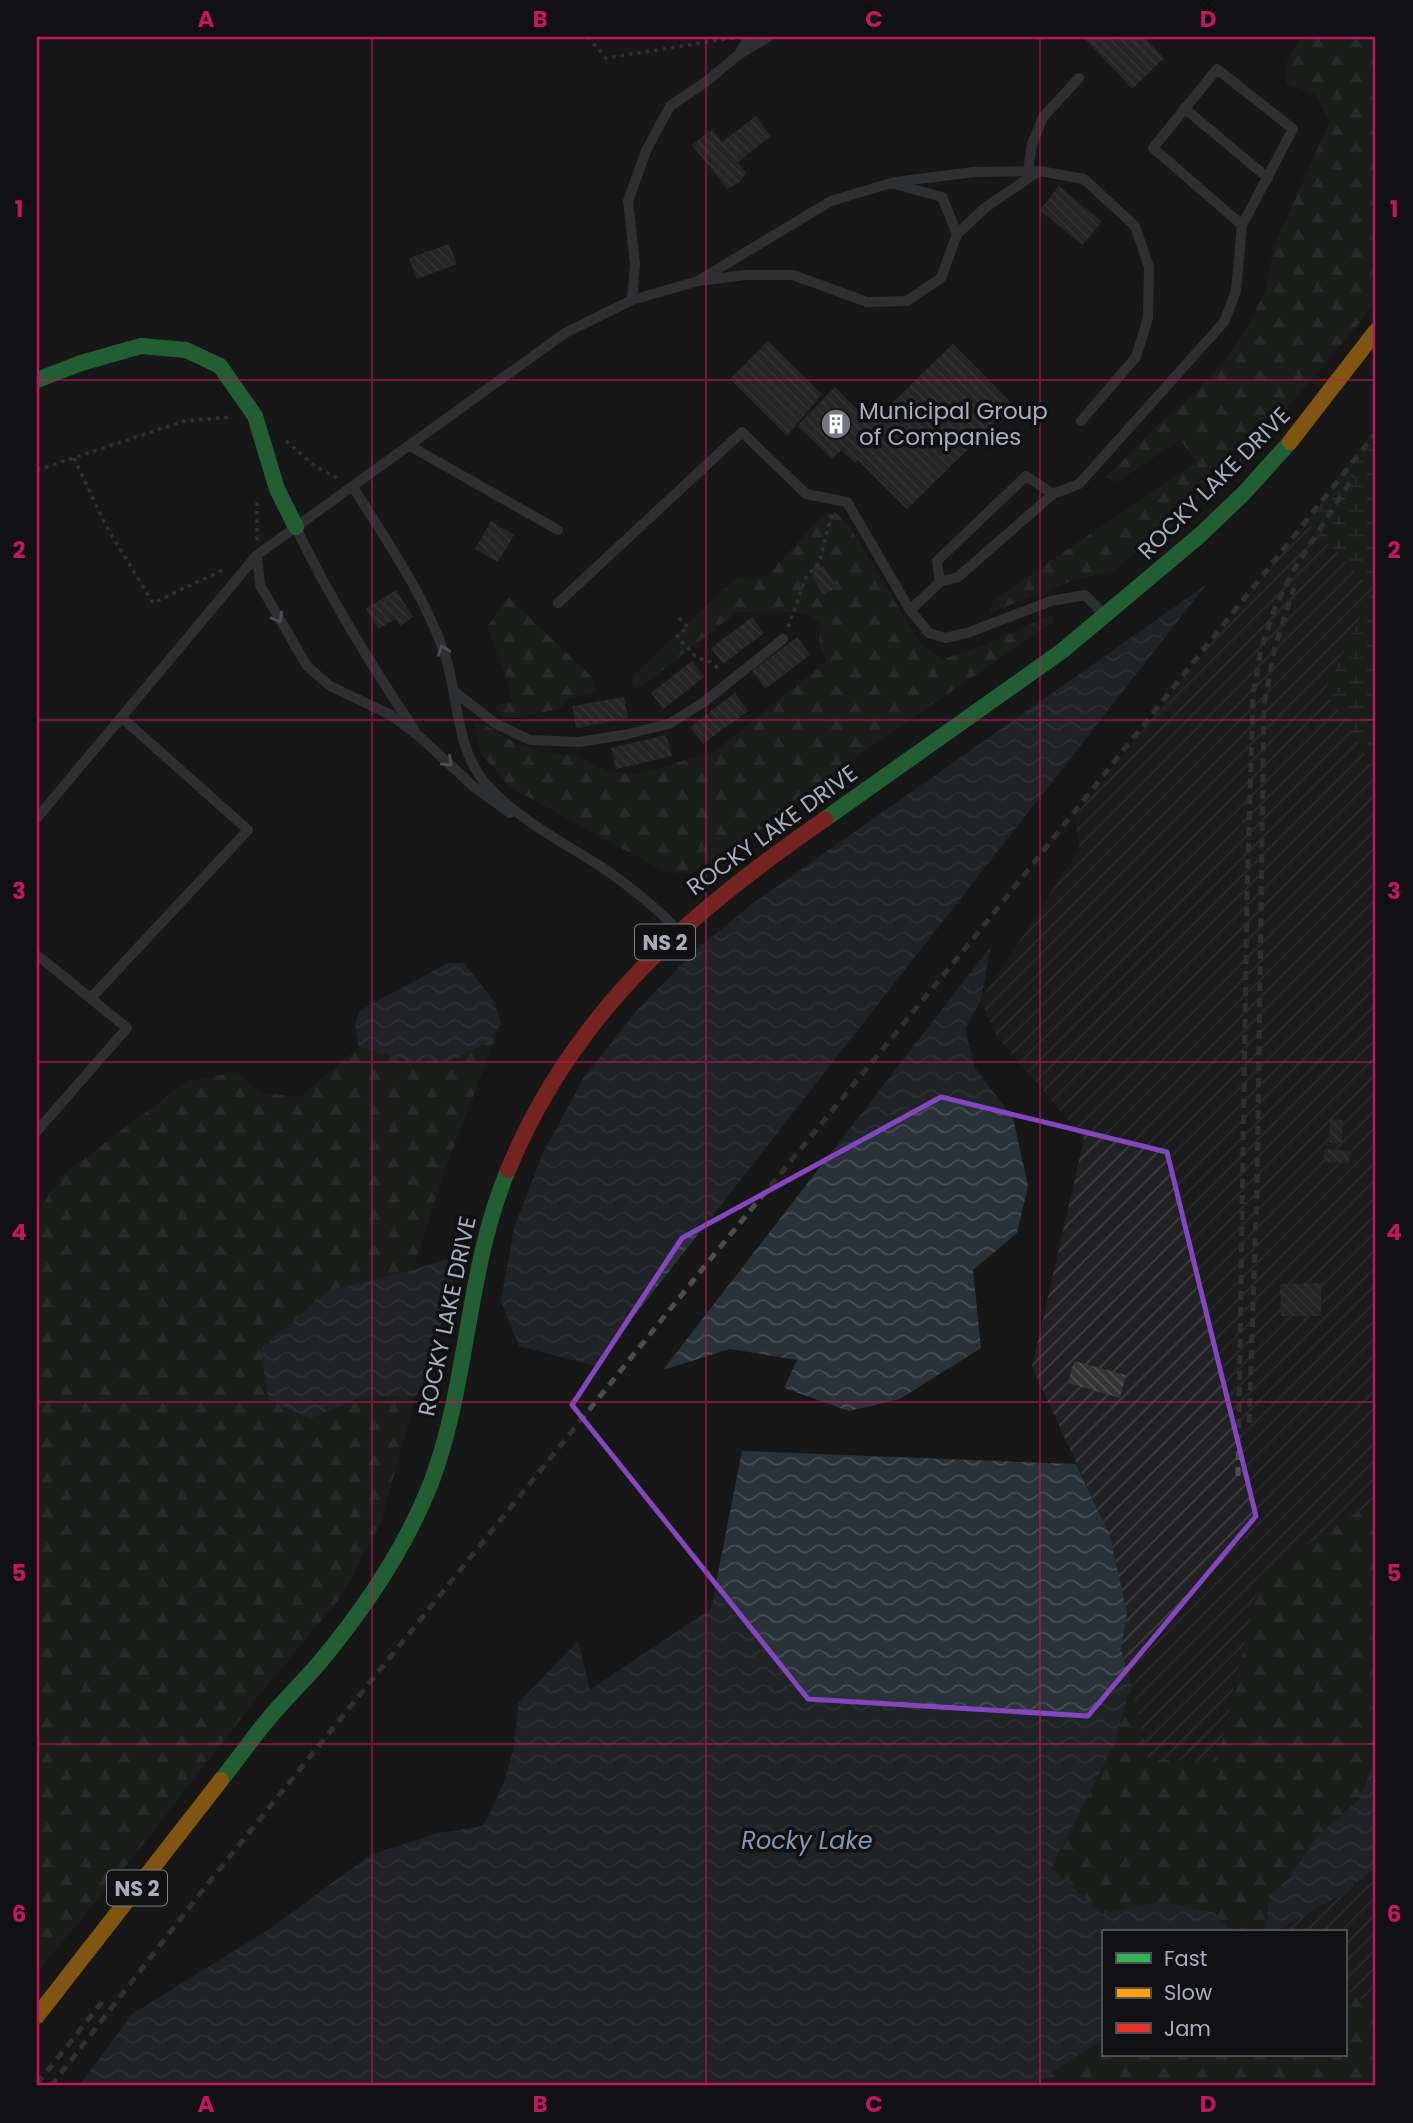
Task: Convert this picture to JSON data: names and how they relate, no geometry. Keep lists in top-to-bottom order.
{
  "streets": {
    "main road": ["ROCKY LAKE DRIVE", "NS 2"]
  },
  "water": ["Rocky Lake"],
  "places": {
    "building": ["Municipal Group of Companies"]
  },
  "legend": ["Fast", "Slow", "Jam"],
  "grid": {
    "columns": [
      "A",
      "B",
      "C",
      "D"
    ],
    "rows": [
      "1",
      "2",
      "3",
      "4",
      "5",
      "6"
    ]
  }
}
